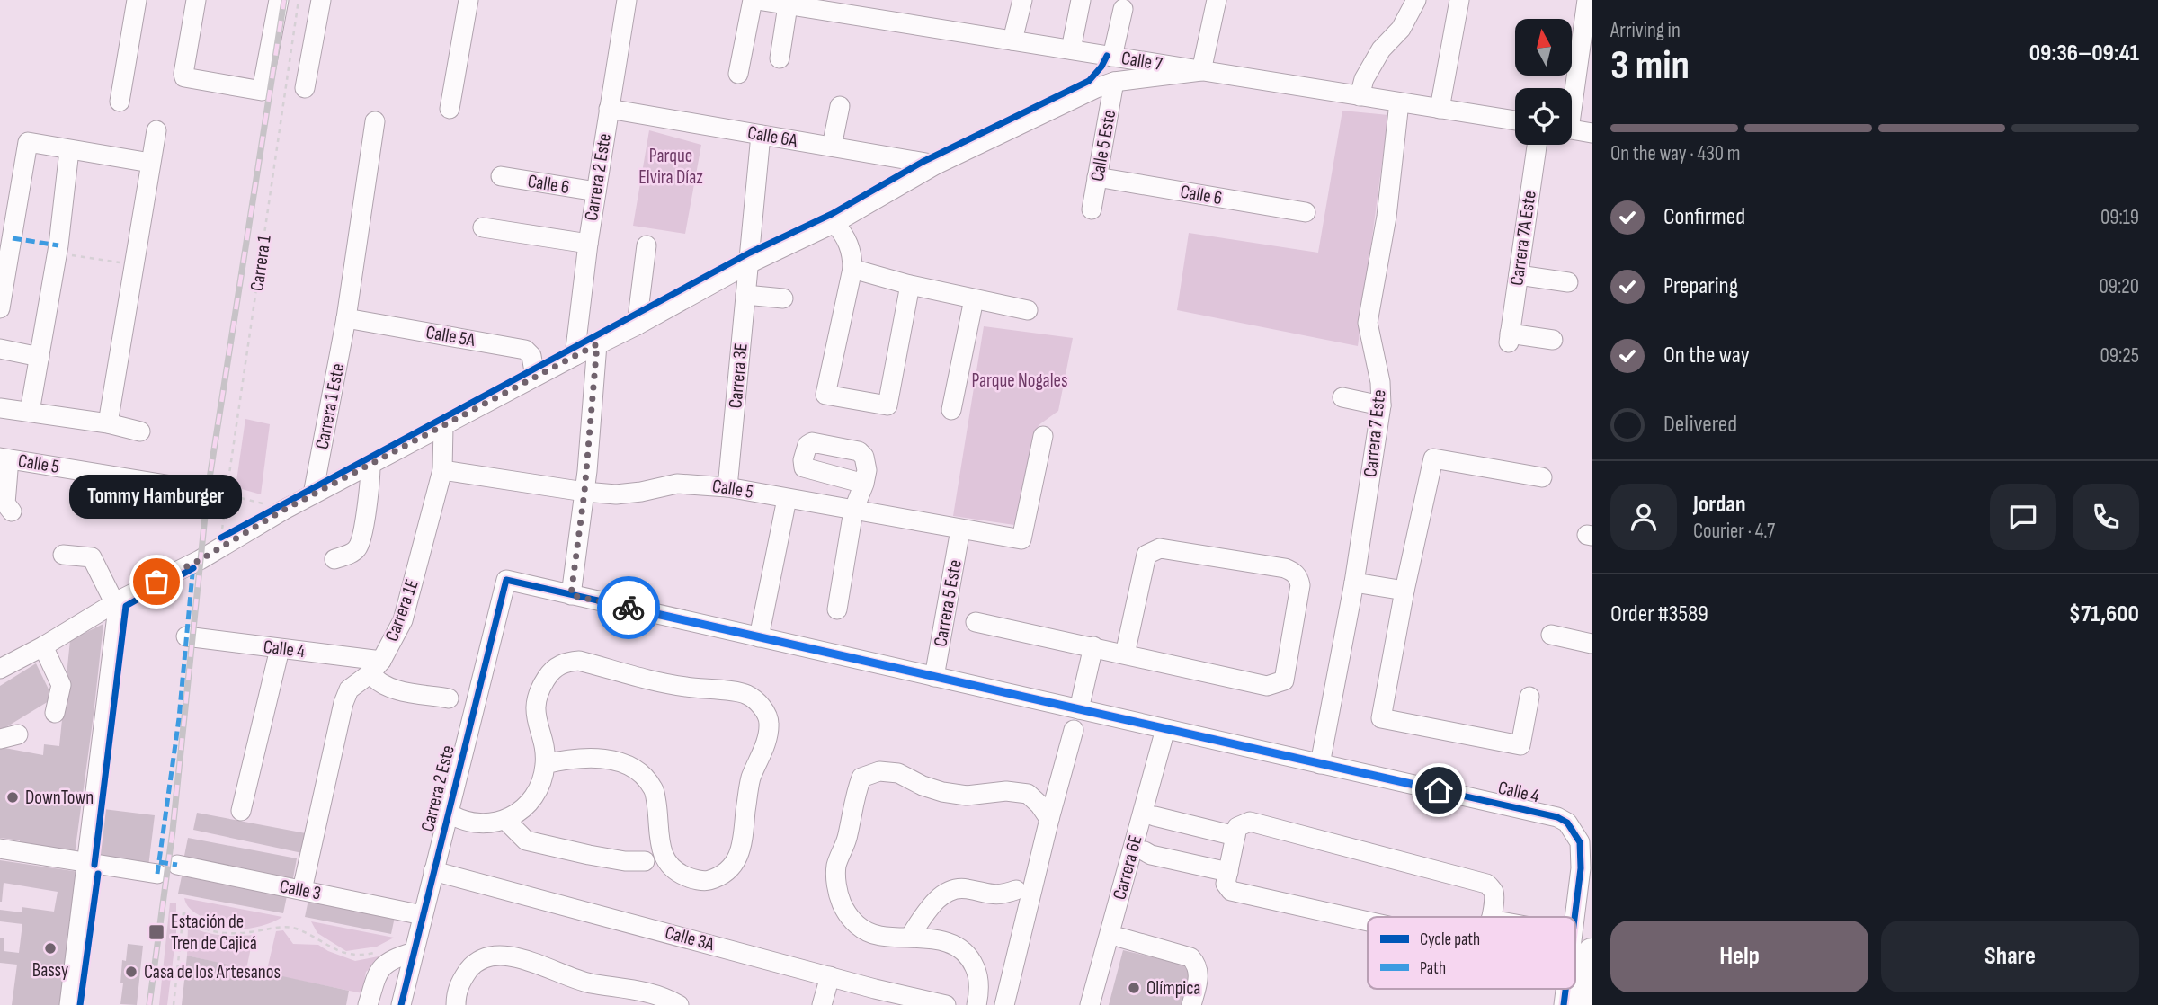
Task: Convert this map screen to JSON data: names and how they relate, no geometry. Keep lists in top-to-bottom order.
{
  "streets": {
    "street": [
      "Calle 7",
      "Calle 6A",
      "Calle 5 Este",
      "Carrera 2 Este",
      "Calle 6",
      "Carrera 7A Este",
      "Calle 5A",
      "Carrera 3E",
      "Carrera 1 Este",
      "Carrera 7 Este",
      "Calle 5",
      "Carrera 5 Este",
      "Carrera 1E",
      "Calle 4",
      "Carrera 6E",
      "Calle 3",
      "Calle 3A"
    ],
    "path": ["Carrera 1"]
  },
  "crossings": [
    ["Calle 7", "Carrera 7 Este"],
    ["Calle 6A", "Carrera 2 Este"],
    ["Calle 6A", "Carrera 3E"],
    ["Calle 5 Este", "Calle 6"],
    ["Carrera 2 Este", "Calle 6"],
    ["Carrera 2 Este", "Calle 4"],
    ["Carrera 2 Este", "Calle 3"],
    ["Carrera 2 Este", "Calle 3A"],
    ["Carrera 1", "Calle 5"],
    ["Calle 5A", "Carrera 1 Este"],
    ["Carrera 3E", "Calle 5"],
    ["Carrera 7 Este", "Calle 4"],
    ["Calle 5", "Carrera 5 Este"],
    ["Calle 5", "Carrera 1E"],
    ["Carrera 5 Este", "Calle 4"],
    ["Carrera 1E", "Calle 4"],
    ["Carrera 1E", "Calle 3"],
    ["Calle 4", "Carrera 6E"]
  ],
  "parks": ["Parque Elvira Díaz", "Parque Nogales"],
  "places": {
    "other": [
      "Tommy Hamburger",
      "DownTown",
      "Bassy",
      "Casa de los Artesanos",
      "Olímpica"
    ],
    "transit": ["Estación de Tren de Cajicá"]
  },
  "legend": ["Cycle path", "Path"],
  "north": "top",
  "page": {
    "heading": ["3 min", "Arriving in", "09:36–09:41"],
    "panel": [
      "Jordan",
      "Courier · 4.7",
      "Order #3589",
      "$71,600"
    ],
    "bar": "On the way · 430 m",
    "list": [
      ["Confirmed", "09:19"],
      ["Preparing", "09:20"],
      ["On the way", "09:25"],
      "Delivered"
    ],
    "bubble": "Tommy Hamburger",
    "buttons": ["Help", "Share"]
  }
}
